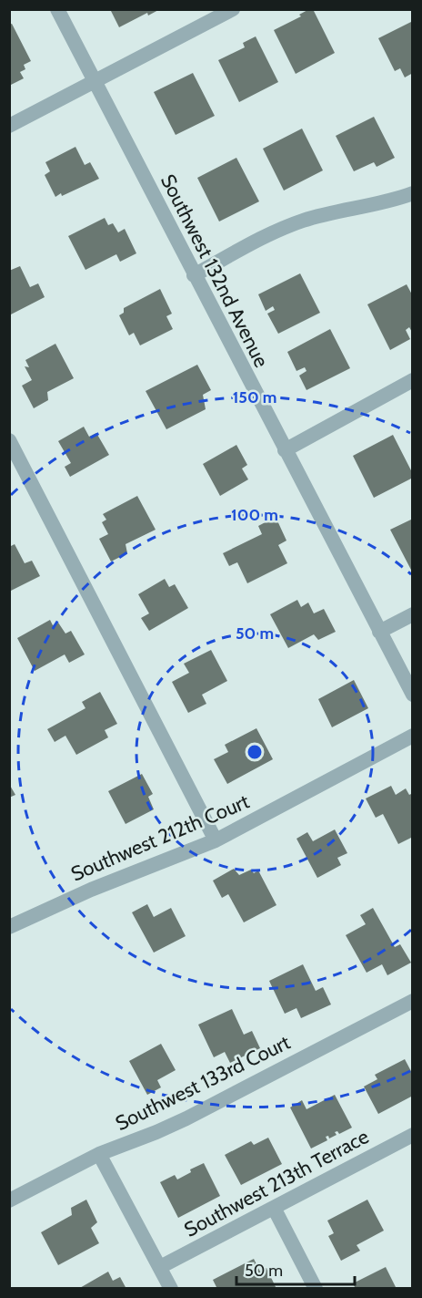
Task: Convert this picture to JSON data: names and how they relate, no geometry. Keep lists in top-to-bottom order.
{
  "streets": {
    "street": [
      "Southwest 132nd Avenue",
      "Southwest 212th Court",
      "Southwest 133rd Court",
      "Southwest 213th Terrace"
    ]
  },
  "scale_bar": "50 m",
  "rings": ["150 m", "100 m", "50 m"]
}
